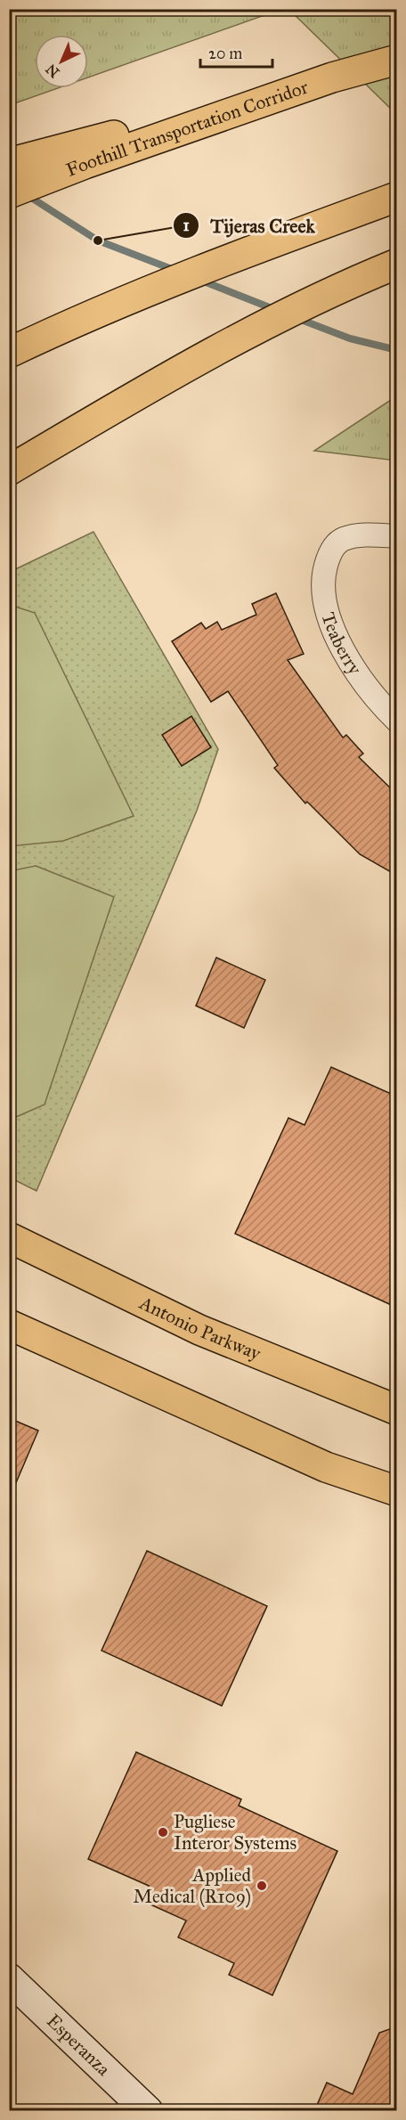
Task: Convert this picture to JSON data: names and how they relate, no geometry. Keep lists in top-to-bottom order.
{
  "streets": {
    "main road": ["Foothill Transportation Corridor", "Antonio Parkway"],
    "street": ["Teaberry", "Esperanza"]
  },
  "places": ["Tijeras Creek", "Pugliese Interor Systems", "Applied Medical (R109)"],
  "scale_bar": "20 m",
  "north": "bottom left"
}
